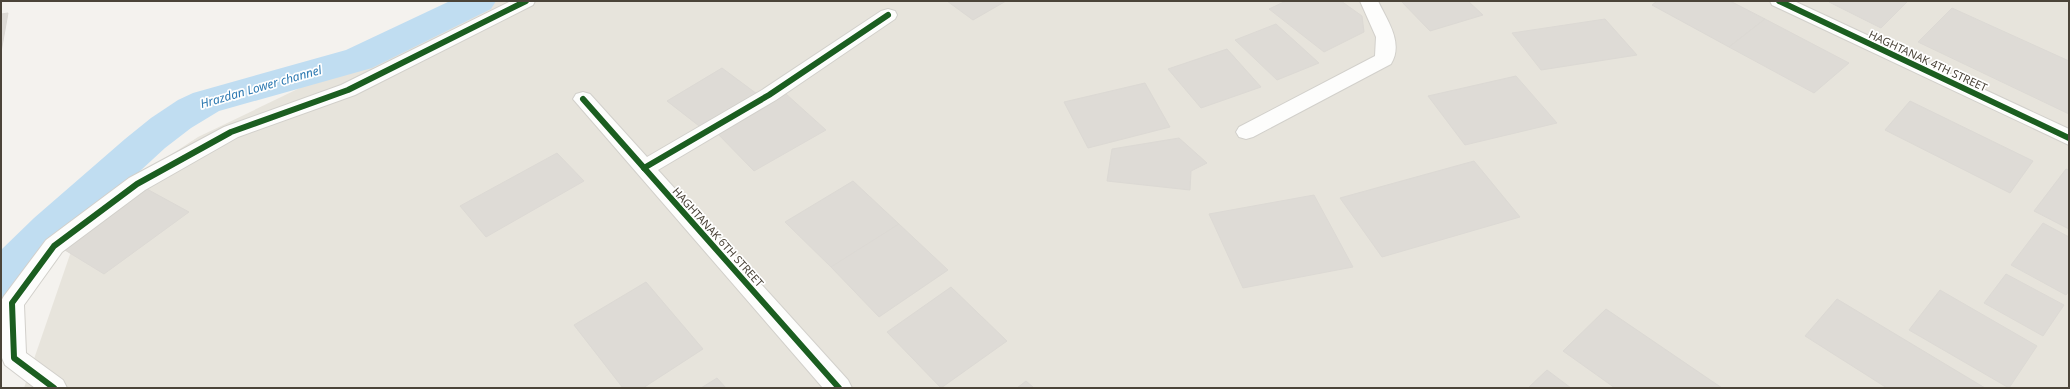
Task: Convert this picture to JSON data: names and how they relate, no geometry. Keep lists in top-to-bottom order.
{
  "streets": {
    "street": ["HAGHTANAK 4TH STREET", "HAGHTANAK 6TH STREET"]
  },
  "water": ["Hrazdan Lower channel"]
}
